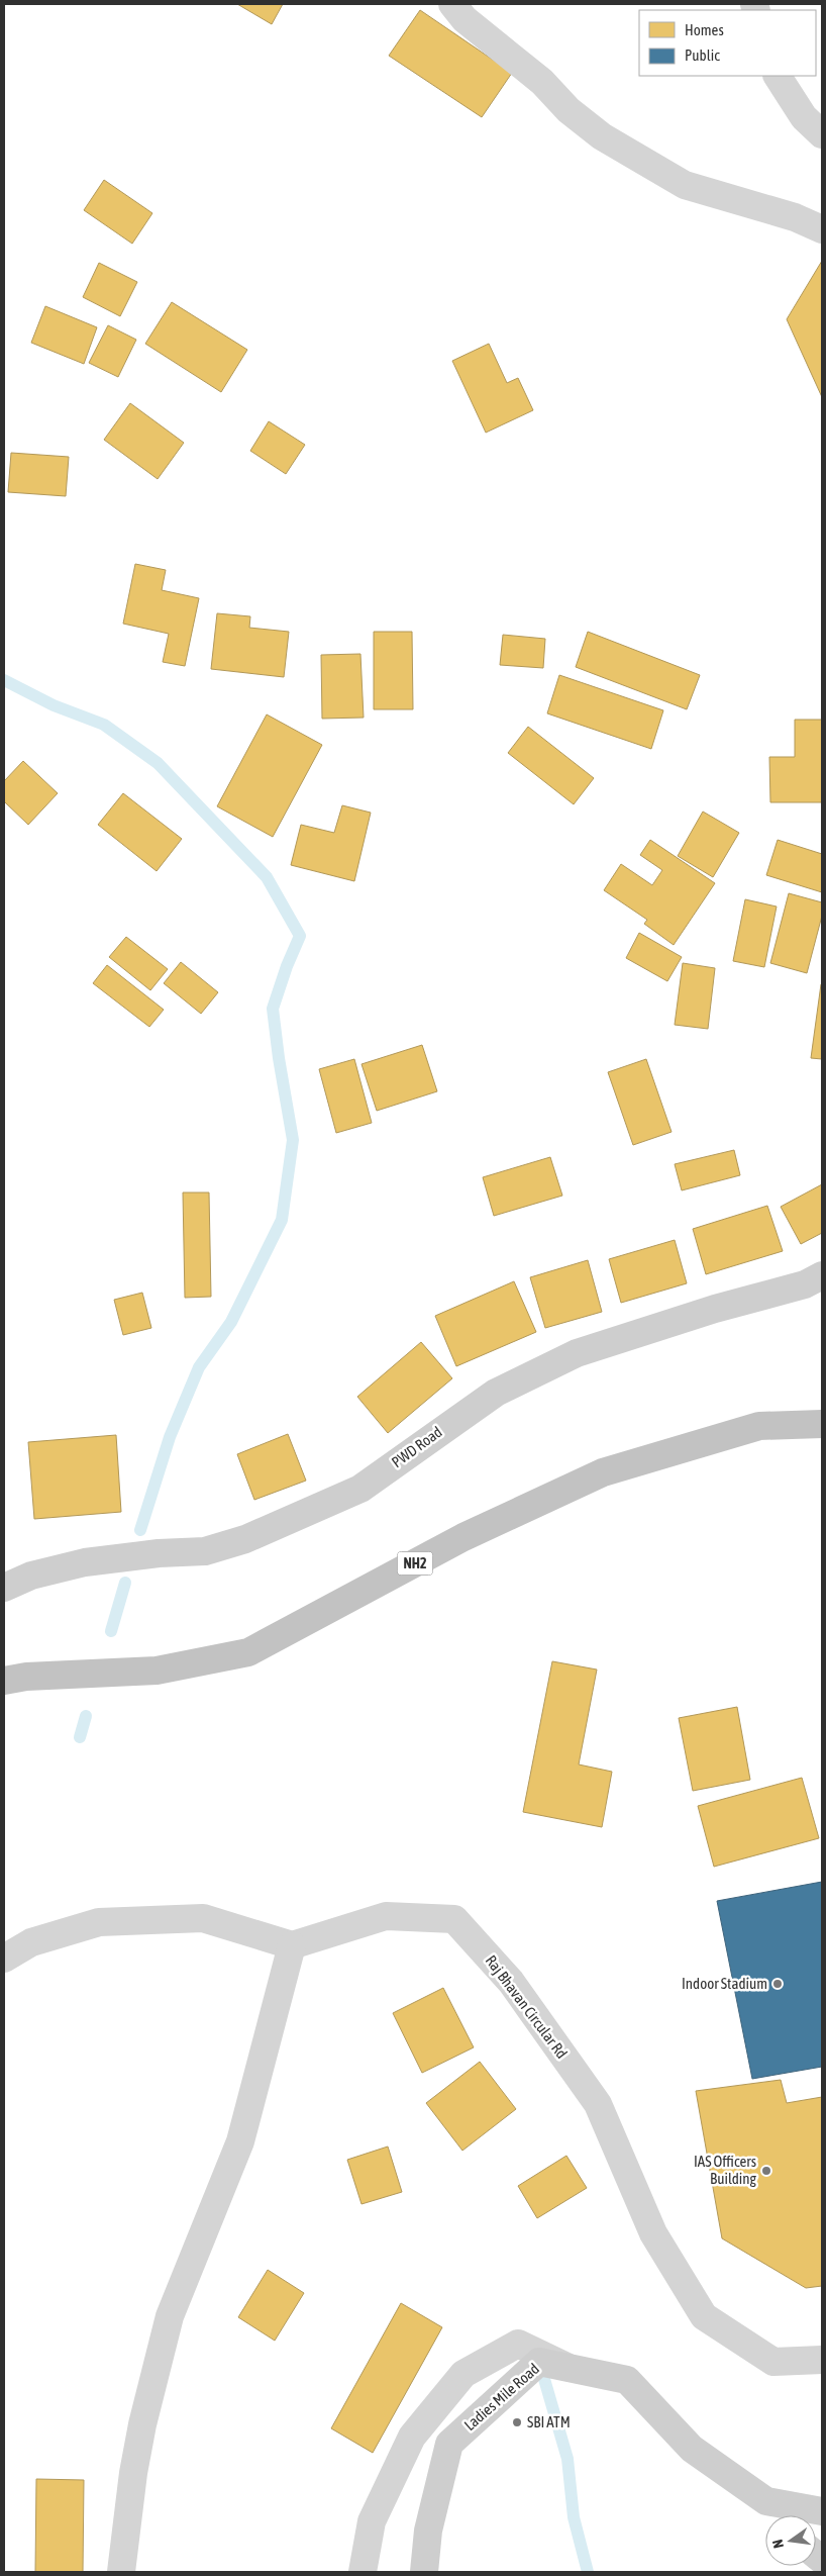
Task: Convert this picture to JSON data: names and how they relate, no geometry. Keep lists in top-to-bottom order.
{
  "streets": {
    "highway": ["NH2"],
    "street": ["PWD Road", "Raj Bhavan Circular Rd", "Ladies Mile Road"]
  },
  "places": ["Indoor Stadium", "IAS Officers Building", "SBI ATM"],
  "legend": ["Homes", "Public"],
  "north": "left"
}
